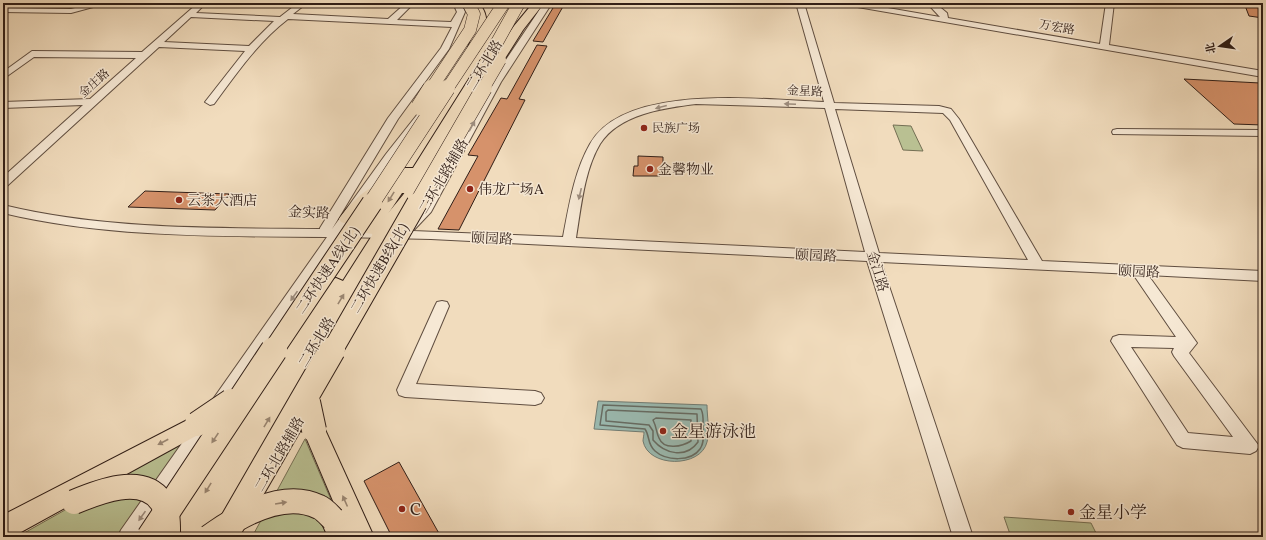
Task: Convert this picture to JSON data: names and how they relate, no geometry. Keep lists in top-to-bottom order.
{
  "streets": {
    "highway": ["二环快速B线(北)", "二环快速A线(北)"],
    "main road": ["二环北路"],
    "street": [
      "万宏路",
      "金庄路",
      "金星路",
      "二环北路辅路",
      "金实路",
      "颐园路",
      "金江路"
    ]
  },
  "crossings": [
    ["二环北路", "二环北路辅路"],
    ["二环北路", "金实路"],
    ["二环北路", "颐园路"],
    ["二环北路", "二环快速B线(北)"],
    ["金星路", "颐园路"],
    ["金星路", "金江路"],
    ["二环北路辅路", "金实路"],
    ["二环北路辅路", "颐园路"],
    ["二环北路辅路", "二环快速B线(北)"],
    ["金实路", "颐园路"],
    ["金实路", "二环快速B线(北)"],
    ["颐园路", "二环快速B线(北)"],
    ["颐园路", "金江路"]
  ],
  "one_way": ["金星路", "二环快速A线(北)"],
  "places": [
    "民族广场",
    "金馨物业",
    "伟龙广场A",
    "云茶大酒店",
    "金星游泳池",
    "C",
    "金星小学"
  ],
  "north": "left"
}
